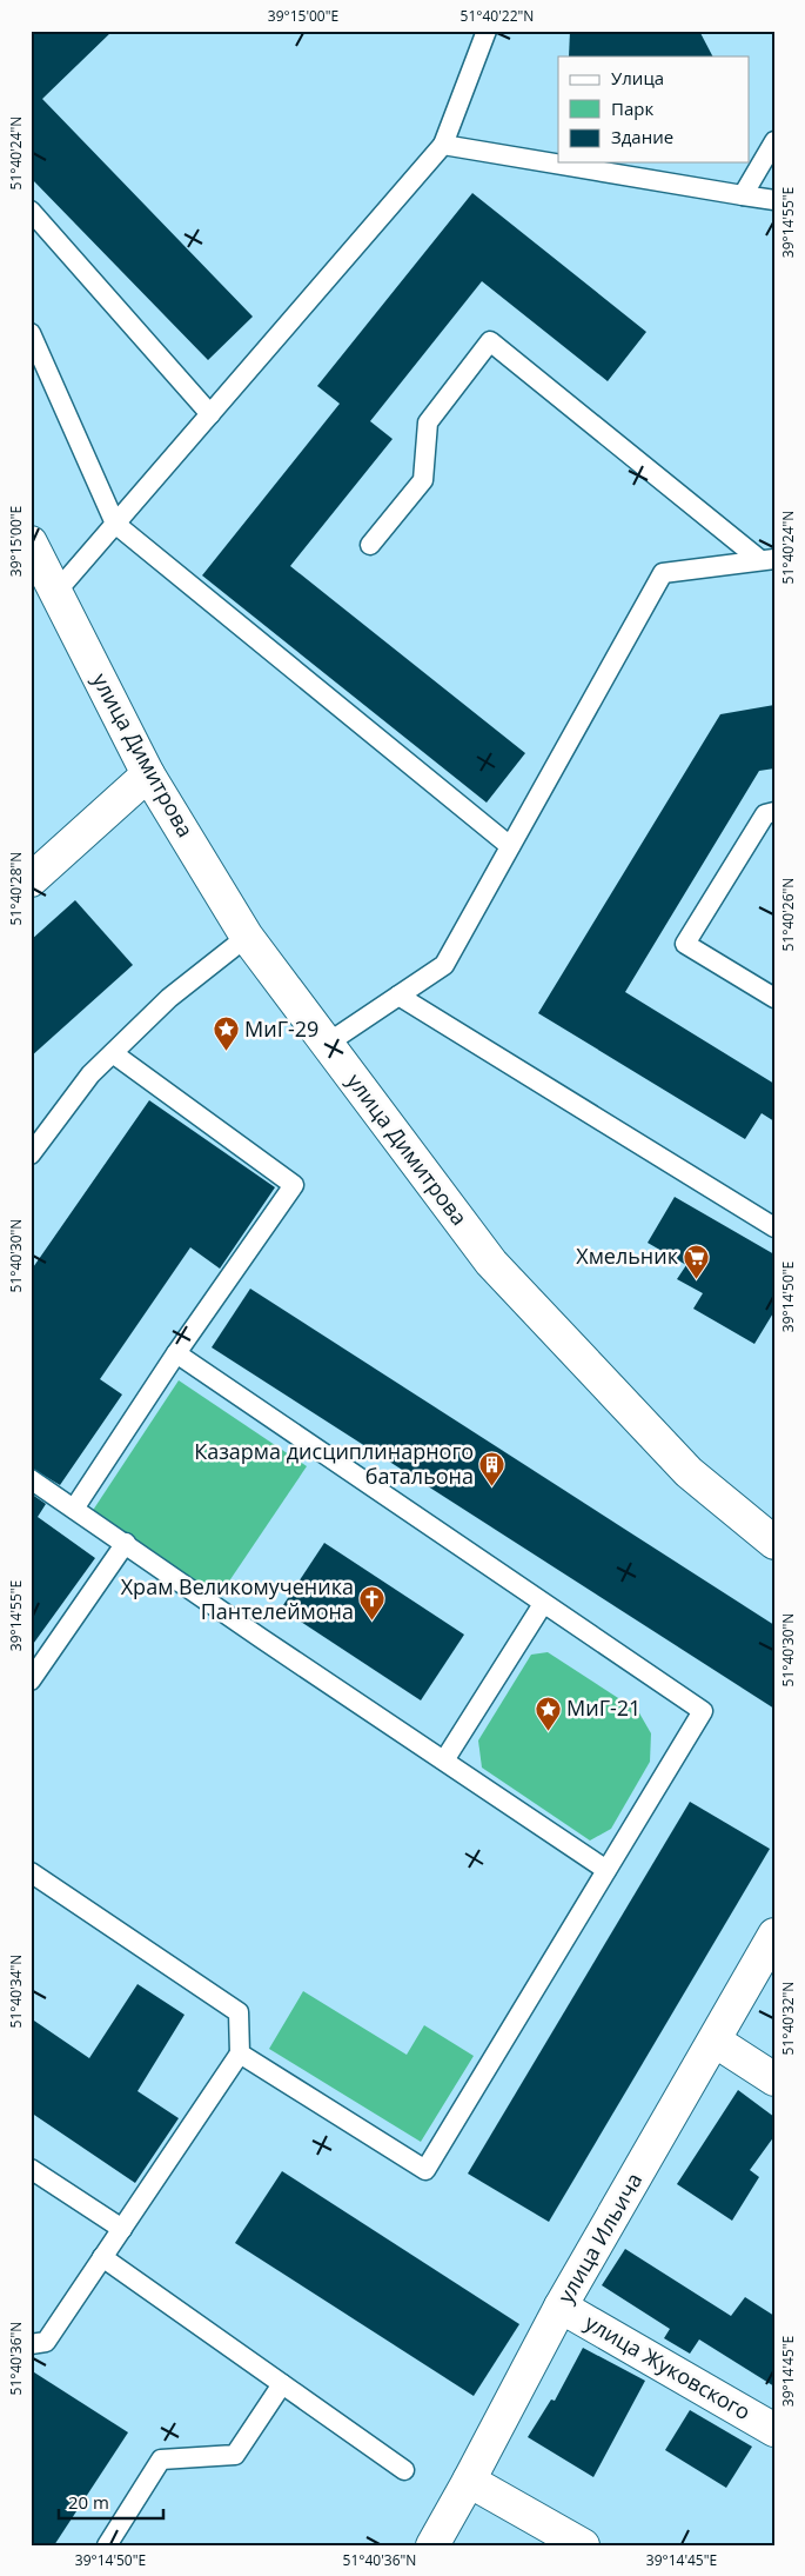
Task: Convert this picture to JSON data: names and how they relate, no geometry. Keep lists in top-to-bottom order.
{
  "streets": {
    "street": ["улица Димитрова", "улица Ильича", "улица Жуковского"]
  },
  "crossings": [
    ["улица Ильича", "улица Жуковского"]
  ],
  "places": {
    "place": ["МиГ-29", "МиГ-21"],
    "supermarket": ["Хмельник"],
    "building": ["Казарма дисциплинарного батальона"],
    "church": ["Храм Великомученика Пантелеймона"]
  },
  "legend": ["Улица", "Парк", "Здание"],
  "scale_bar": "20 m",
  "coordinates": [
    "39°15'00\"E",
    "51°40'22\"N",
    "51°40'24\"N",
    "39°14'55\"E",
    "51°40'28\"N",
    "51°40'26\"N",
    "51°40'30\"N",
    "39°14'50\"E",
    "51°40'34\"N",
    "51°40'32\"N",
    "51°40'36\"N",
    "39°14'45\"E"
  ]
}
